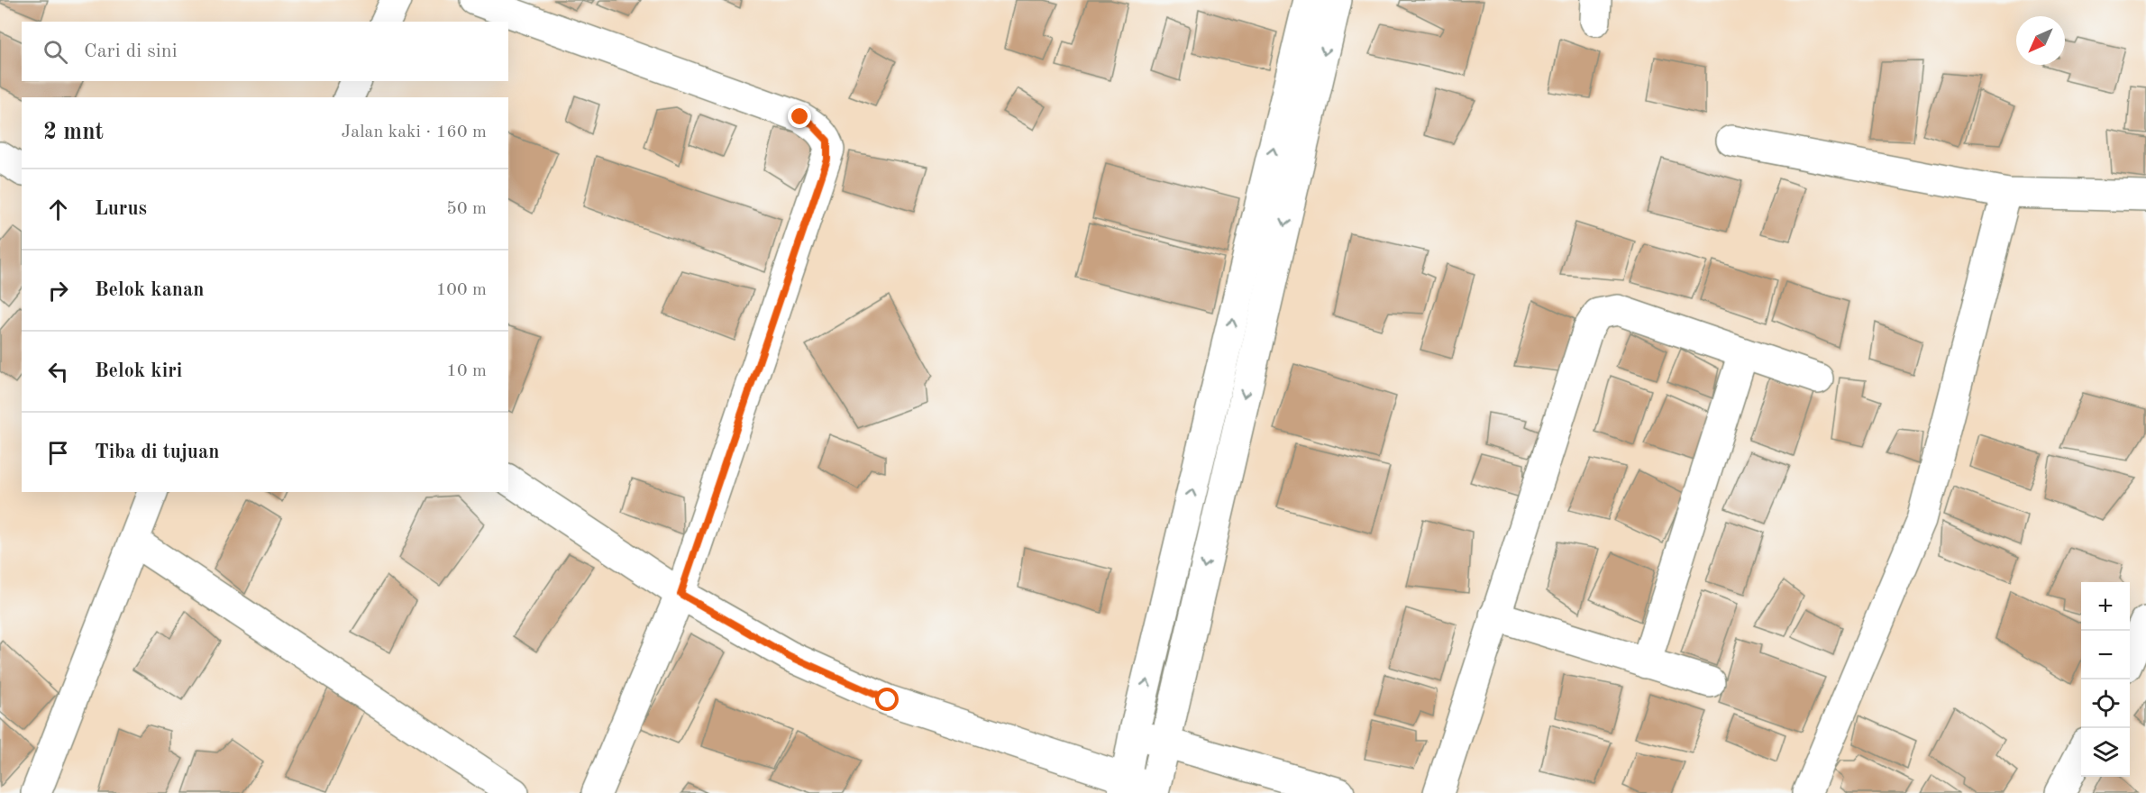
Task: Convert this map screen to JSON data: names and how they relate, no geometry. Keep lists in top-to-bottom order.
{
  "north": "bottom left",
  "page": {
    "search": "Cari di sini",
    "heading": ["2 mnt", "Jalan kaki · 160 m"],
    "list": [
      ["Lurus", "50 m"],
      ["Belok kanan", "100 m"],
      ["Belok kiri", "10 m"],
      "Tiba di tujuan"
    ],
    "map_buttons": ["+", "−"]
  }
}
